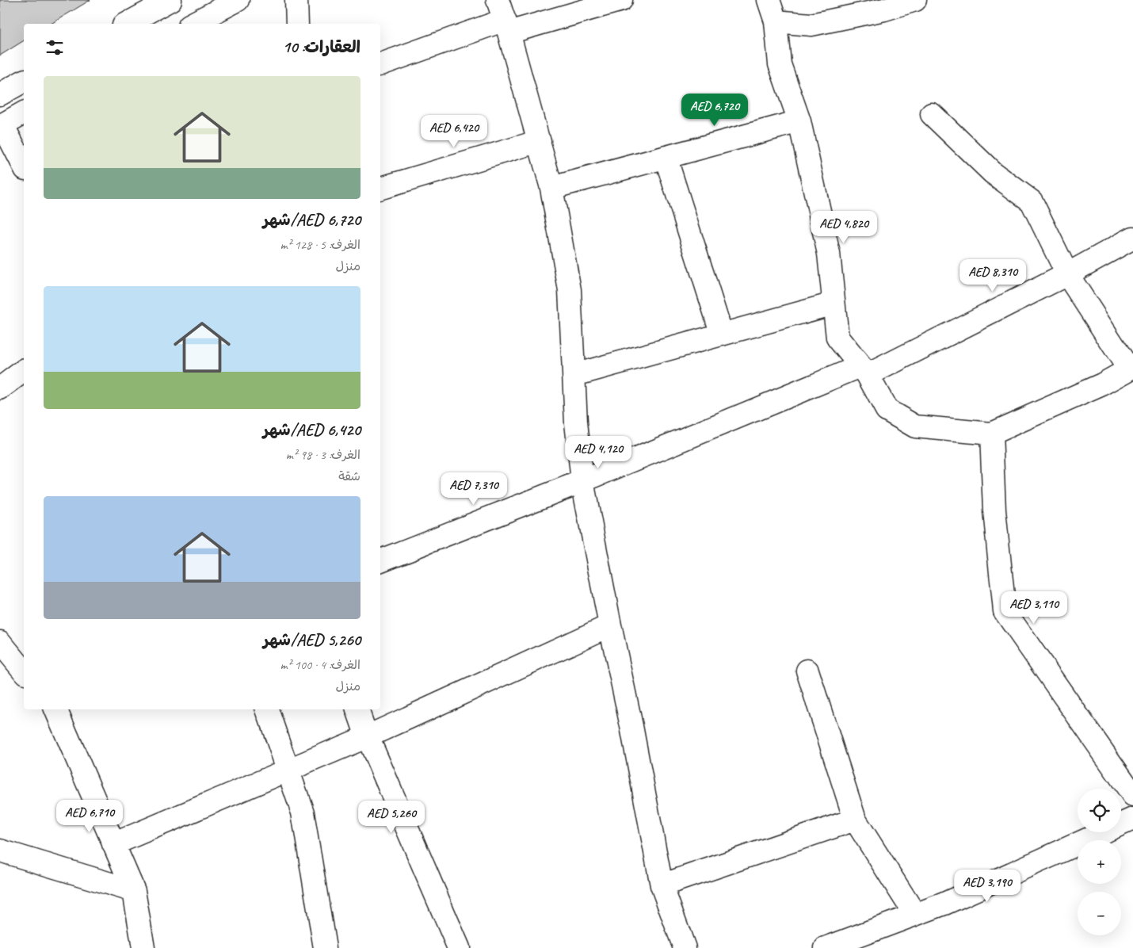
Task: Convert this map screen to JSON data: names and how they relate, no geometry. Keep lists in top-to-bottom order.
{
  "page": {
    "heading": "العقارات: 10",
    "list": [
      {
        "name": "AED 6,720/شهر",
        "note": "الغرف: 5 · 128 m² · منزل"
      },
      {
        "name": "AED 6,420/شهر",
        "note": "الغرف: 3 · 98 m² · شقة"
      },
      {
        "name": "AED 5,260/شهر",
        "note": "الغرف: 4 · 100 m² · منزل"
      }
    ],
    "price": [
      "AED 6,720",
      "AED 6,420",
      "AED 4,820",
      "AED 8,310",
      "AED 4,120",
      "AED 7,310",
      "AED 3,110",
      "AED 6,710",
      "AED 5,260",
      "AED 3,190"
    ],
    "map_buttons": ["+", "−"]
  }
}
